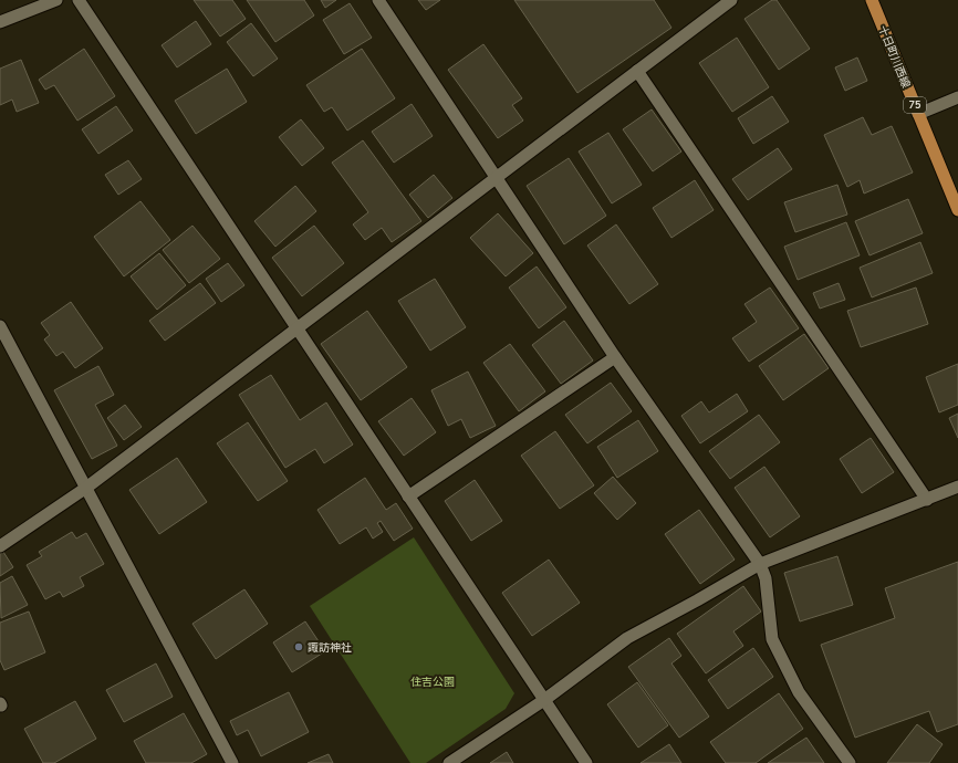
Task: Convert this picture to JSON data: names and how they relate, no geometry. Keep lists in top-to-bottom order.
{
  "streets": {
    "main road": ["十日町川西線", "75"]
  },
  "parks": ["住吉公園"],
  "places": ["諏訪神社"]
}
